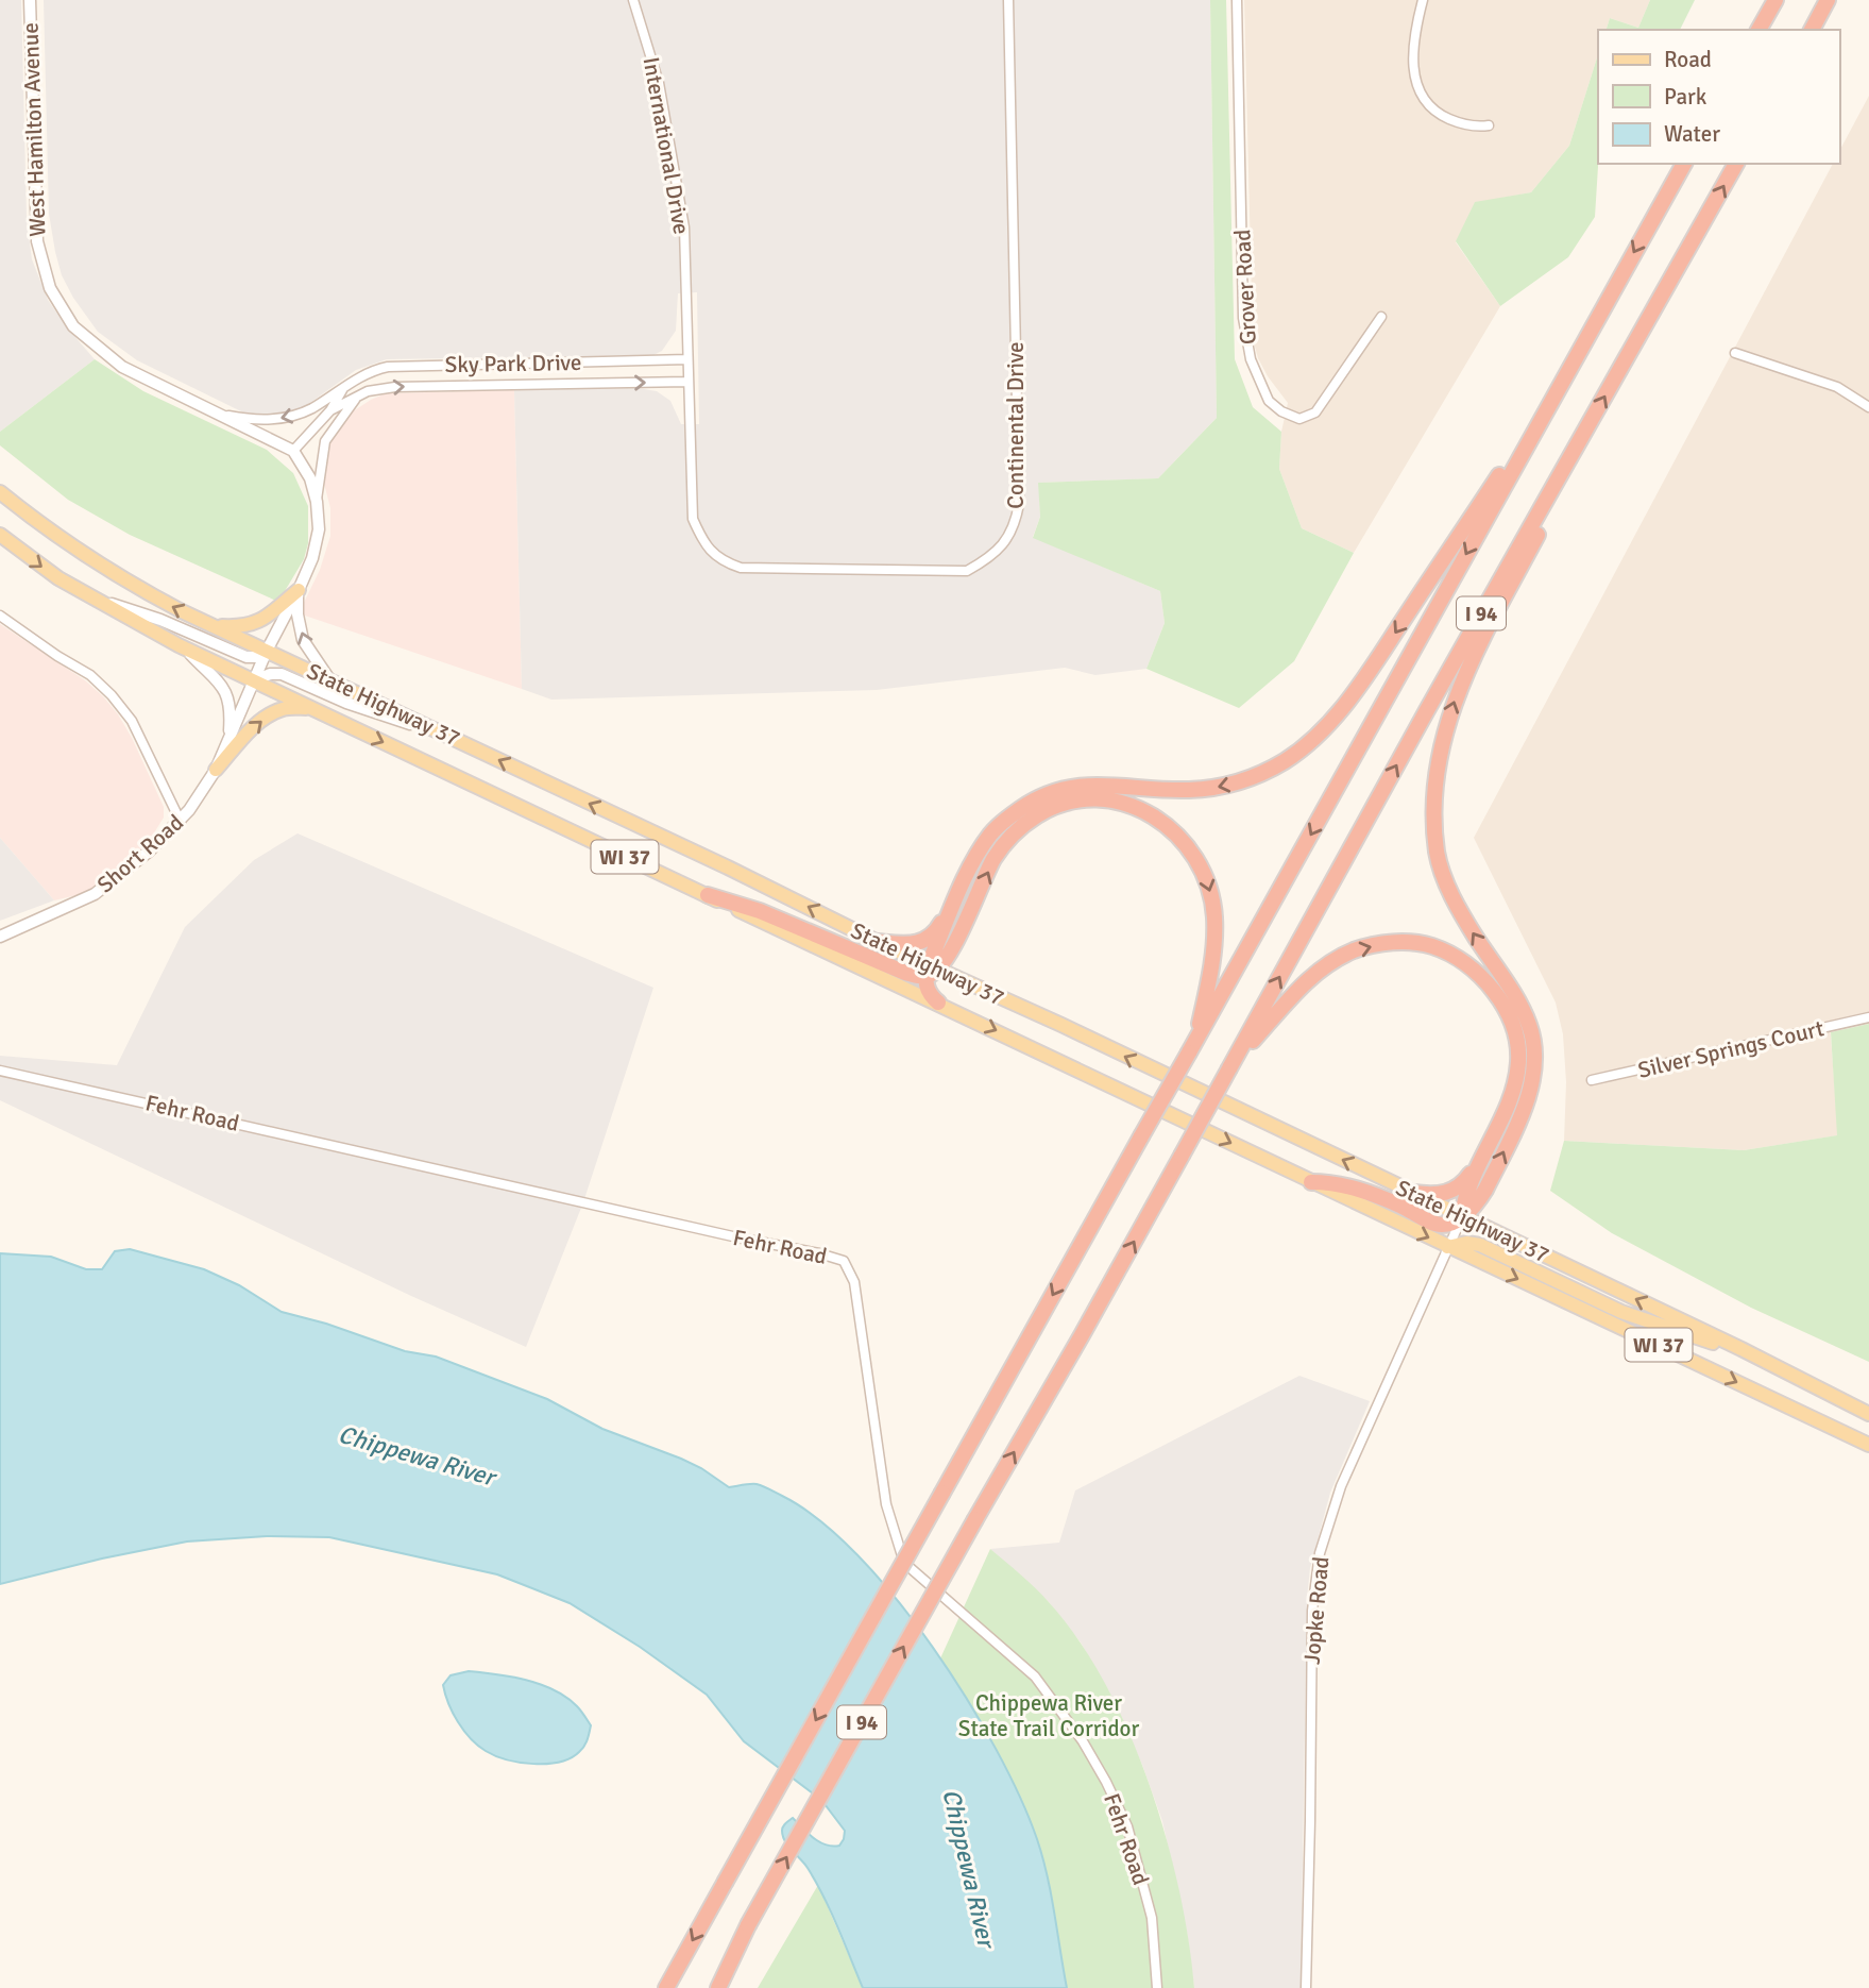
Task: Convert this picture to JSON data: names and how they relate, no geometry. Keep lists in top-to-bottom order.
{
  "streets": {
    "highway": ["I 94"],
    "main road": ["State Highway 37", "WI 37"],
    "street": [
      "West Hamilton Avenue",
      "International Drive",
      "Grover Road",
      "Sky Park Drive",
      "Continental Drive",
      "Short Road",
      "Silver Springs Court",
      "Fehr Road",
      "Jopke Road"
    ]
  },
  "crossings": [
    ["West Hamilton Avenue", "Sky Park Drive"],
    ["International Drive", "Sky Park Drive"],
    ["International Drive", "Continental Drive"],
    ["Sky Park Drive", "Continental Drive"],
    ["State Highway 37", "Short Road"],
    ["State Highway 37", "Jopke Road"]
  ],
  "water": ["Chippewa River"],
  "parks": ["Chippewa River State Trail Corridor"],
  "legend": ["Road", "Park", "Water"]
}
